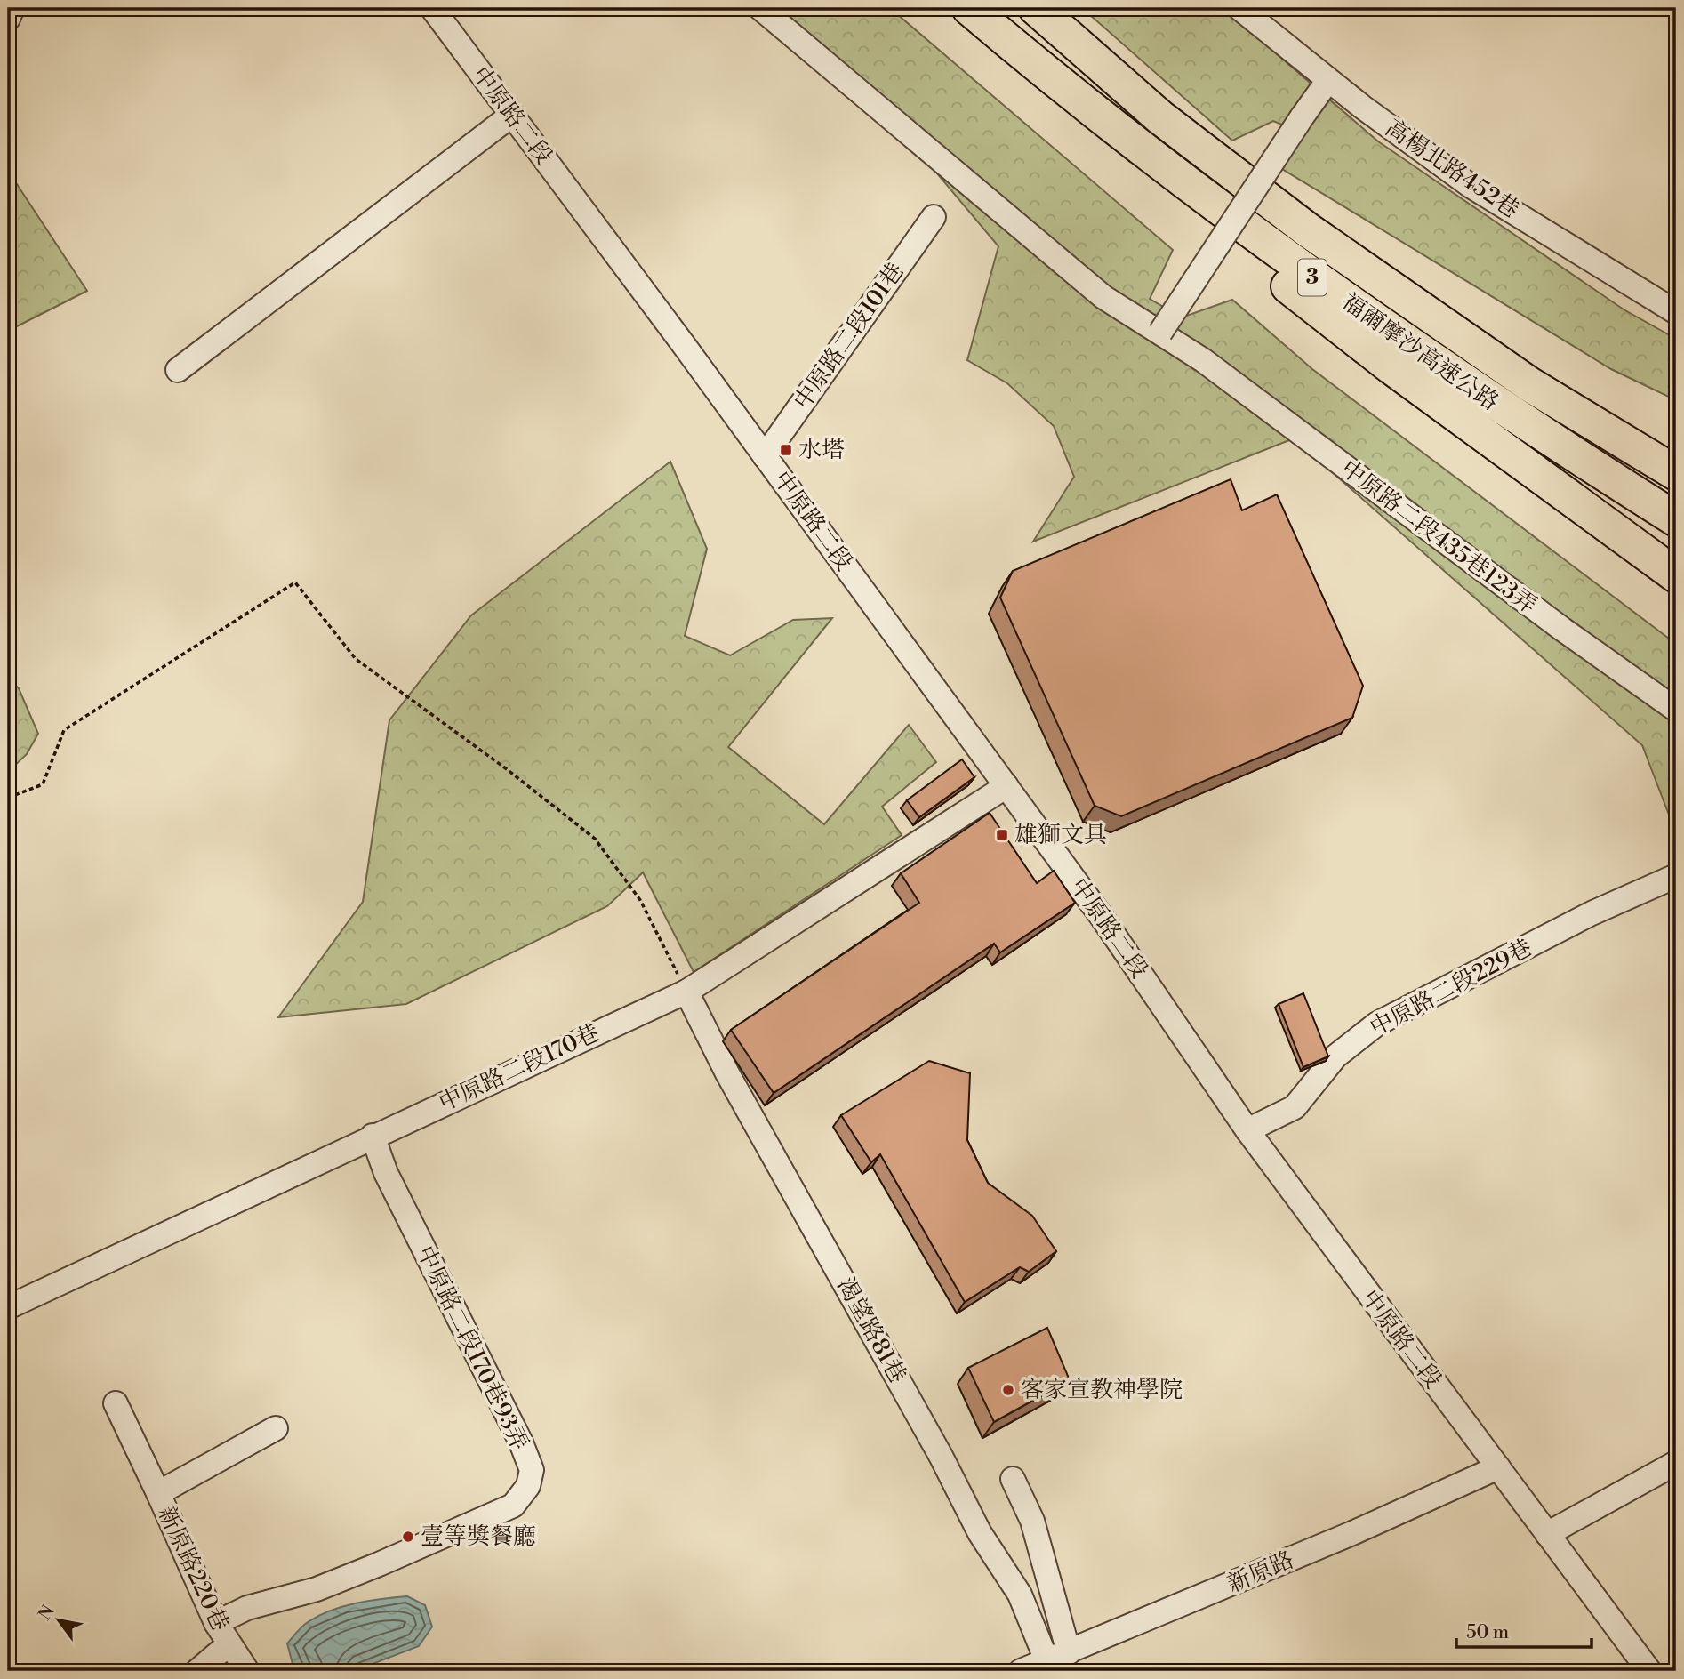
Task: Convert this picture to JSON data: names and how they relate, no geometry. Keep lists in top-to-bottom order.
{
  "streets": {
    "highway": ["3", "福爾摩沙高速公路"],
    "street": [
      "中原路二段",
      "高楊北路452巷",
      "中原路二段101巷",
      "中原路二段435巷123弄",
      "中原路二段229巷",
      "中原路二段170巷",
      "渴望路81巷",
      "中原路二段170巷93弄",
      "新原路220巷",
      "新原路"
    ]
  },
  "crossings": [
    ["中原路二段", "中原路二段101巷"],
    ["中原路二段", "中原路二段229巷"],
    ["中原路二段", "中原路二段170巷"],
    ["中原路二段", "新原路"],
    ["中原路二段170巷", "渴望路81巷"],
    ["中原路二段170巷", "中原路二段170巷93弄"],
    ["渴望路81巷", "新原路"],
    ["中原路二段170巷93弄", "新原路220巷"]
  ],
  "places": {
    "transit": ["水塔", "雄獅文具"],
    "other": ["客家宣教神學院", "壹等獎餐廳"]
  },
  "scale_bar": "50 m",
  "north": "top left"
}
